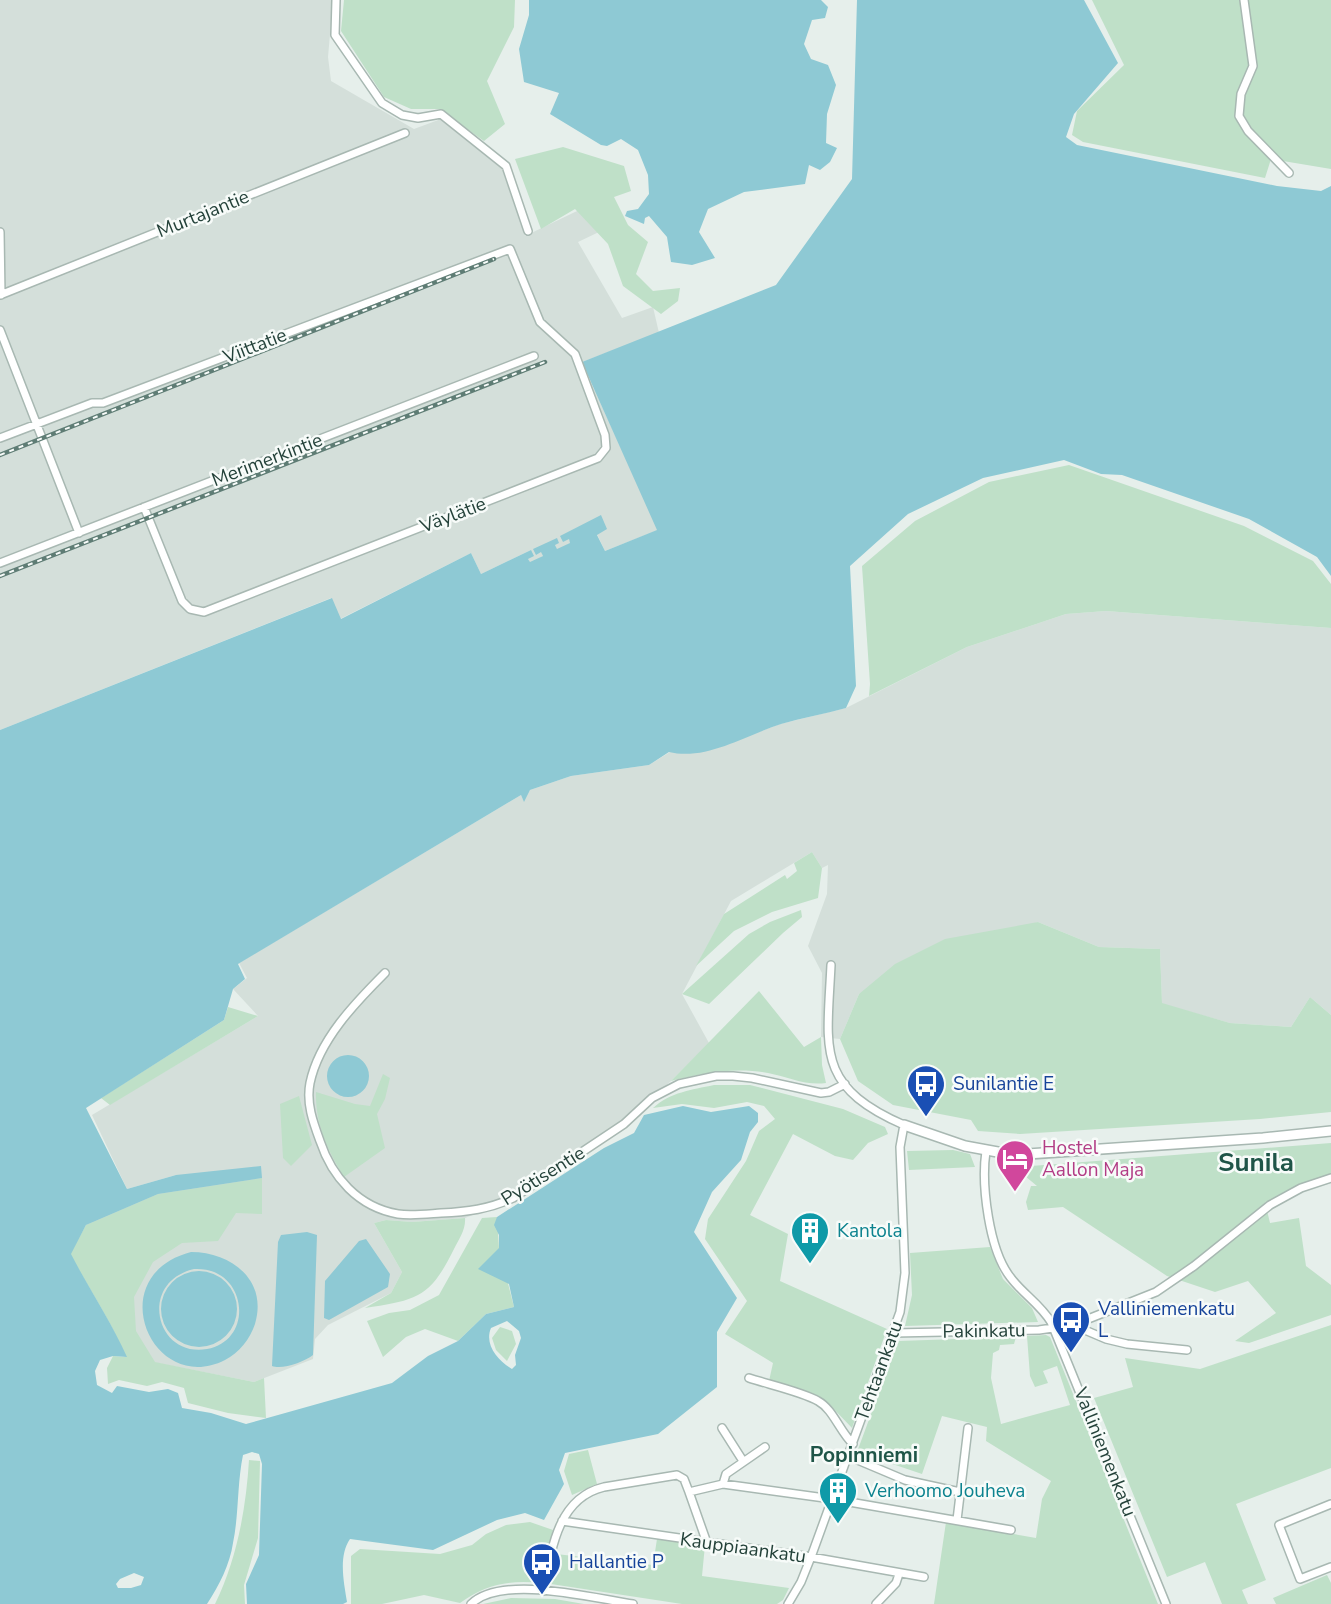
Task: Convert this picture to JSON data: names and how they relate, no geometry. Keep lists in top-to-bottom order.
{
  "streets": {
    "street": [
      "Murtajantie",
      "Viittatie",
      "Merimerkintie",
      "Väylätie",
      "Pyötisentie",
      "Pakinkatu",
      "Tehtaankatu",
      "Valliniemenkatu",
      "Kauppiaankatu"
    ]
  },
  "crossings": [
    ["Viittatie", "Väylätie"],
    ["Merimerkintie", "Väylätie"],
    ["Pakinkatu", "Tehtaankatu"],
    ["Pakinkatu", "Valliniemenkatu"],
    ["Tehtaankatu", "Kauppiaankatu"]
  ],
  "districts": ["Sunila", "Popinniemi"],
  "places": {
    "bus stop": ["Sunilantie E", "Valliniemenkatu L", "Hallantie P"],
    "hotel": ["Hostel Aallon Maja"],
    "building": ["Kantola", "Verhoomo Jouheva"]
  }
}
